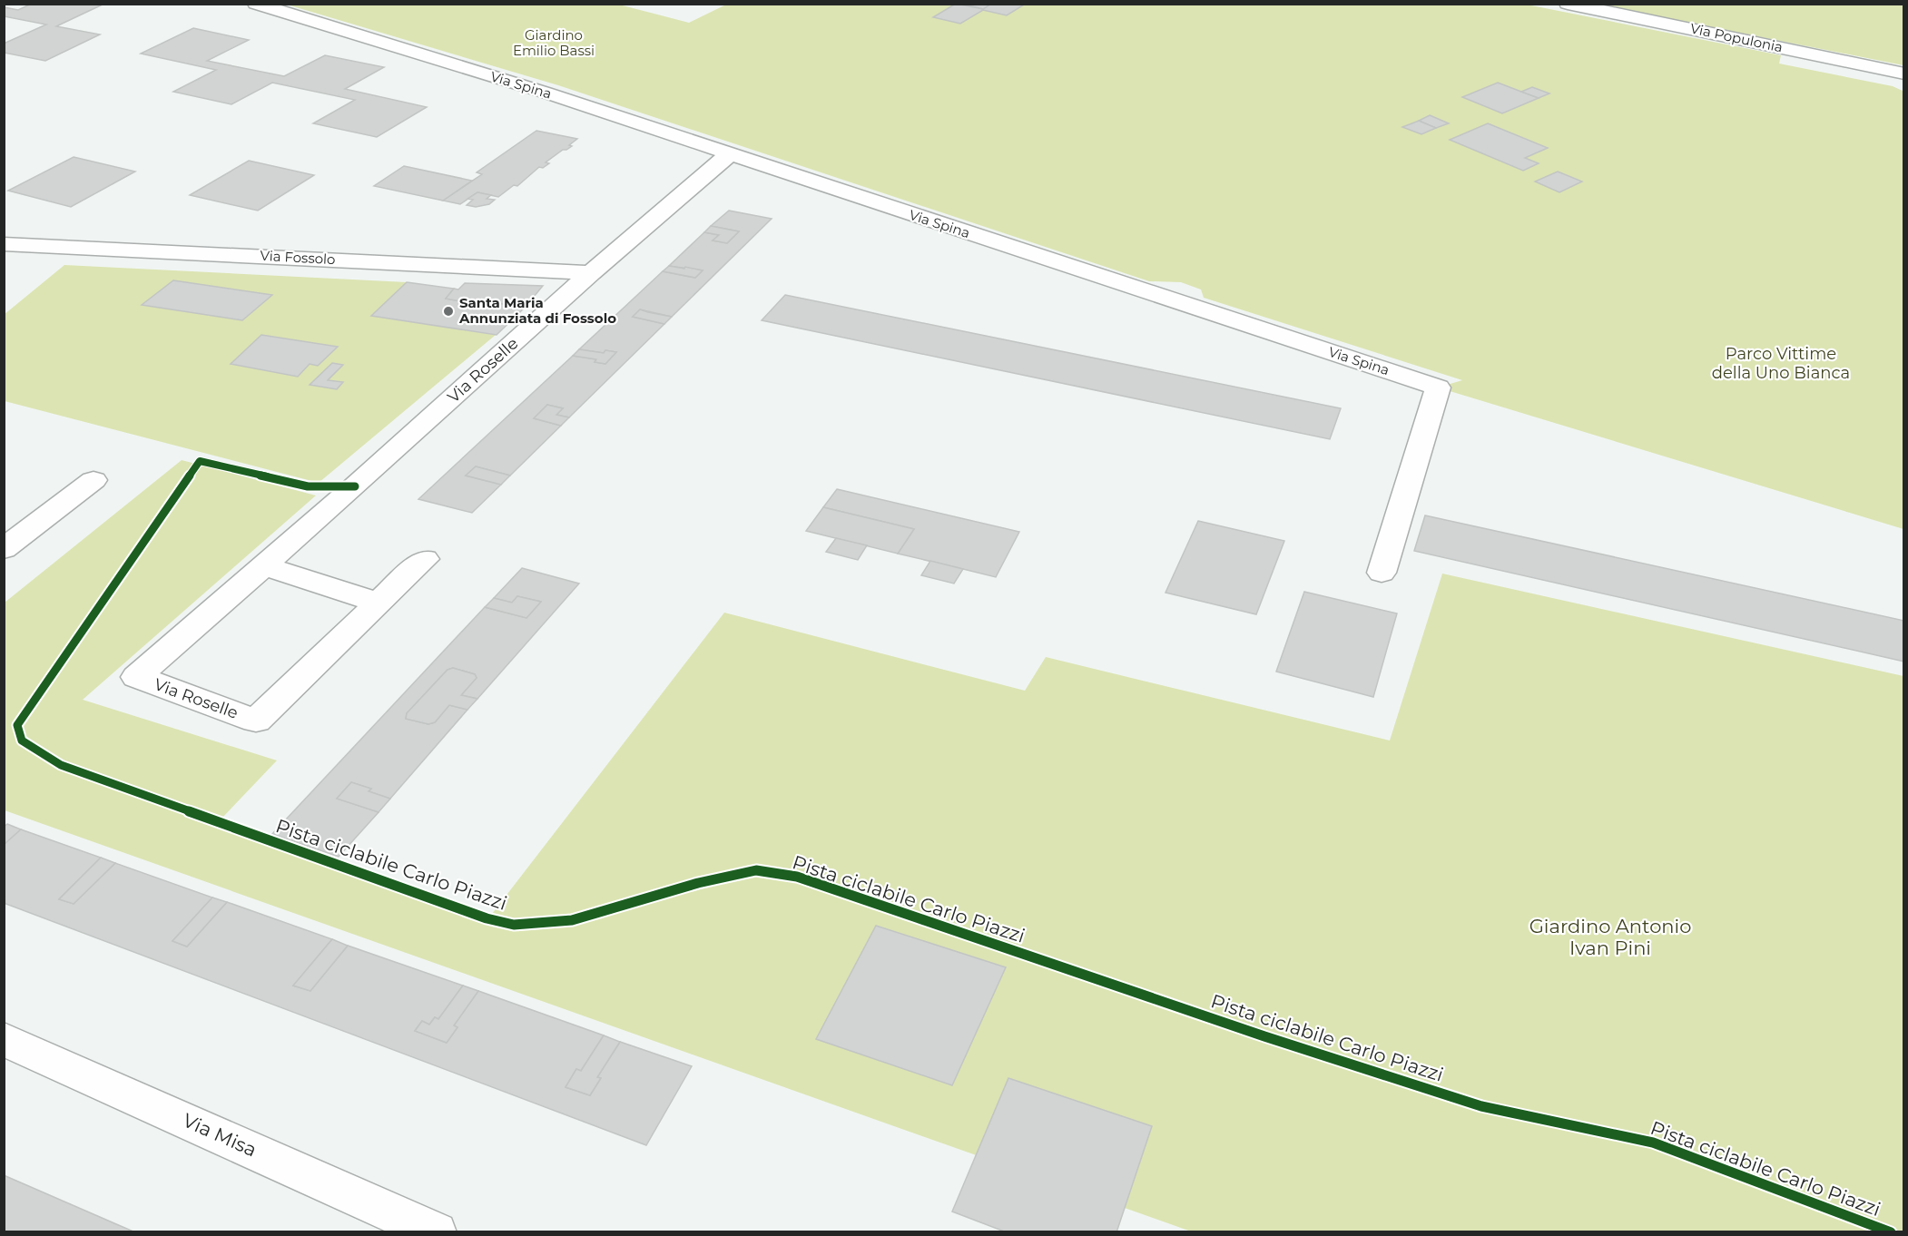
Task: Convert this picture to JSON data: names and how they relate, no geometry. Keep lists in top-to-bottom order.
{
  "streets": {
    "street": [
      "Via Populonia",
      "Via Spina",
      "Via Fossolo",
      "Via Roselle",
      "Via Misa"
    ],
    "cycle path": ["Pista ciclabile Carlo Piazzi"]
  },
  "crossings": [
    ["Via Spina", "Via Roselle"],
    ["Via Fossolo", "Via Roselle"]
  ],
  "parks": ["Giardino Emilio Bassi", "Parco Vittime della Uno Bianca", "Giardino Antonio Ivan Pini"],
  "places": ["Santa Maria Annunziata di Fossolo"]
}
